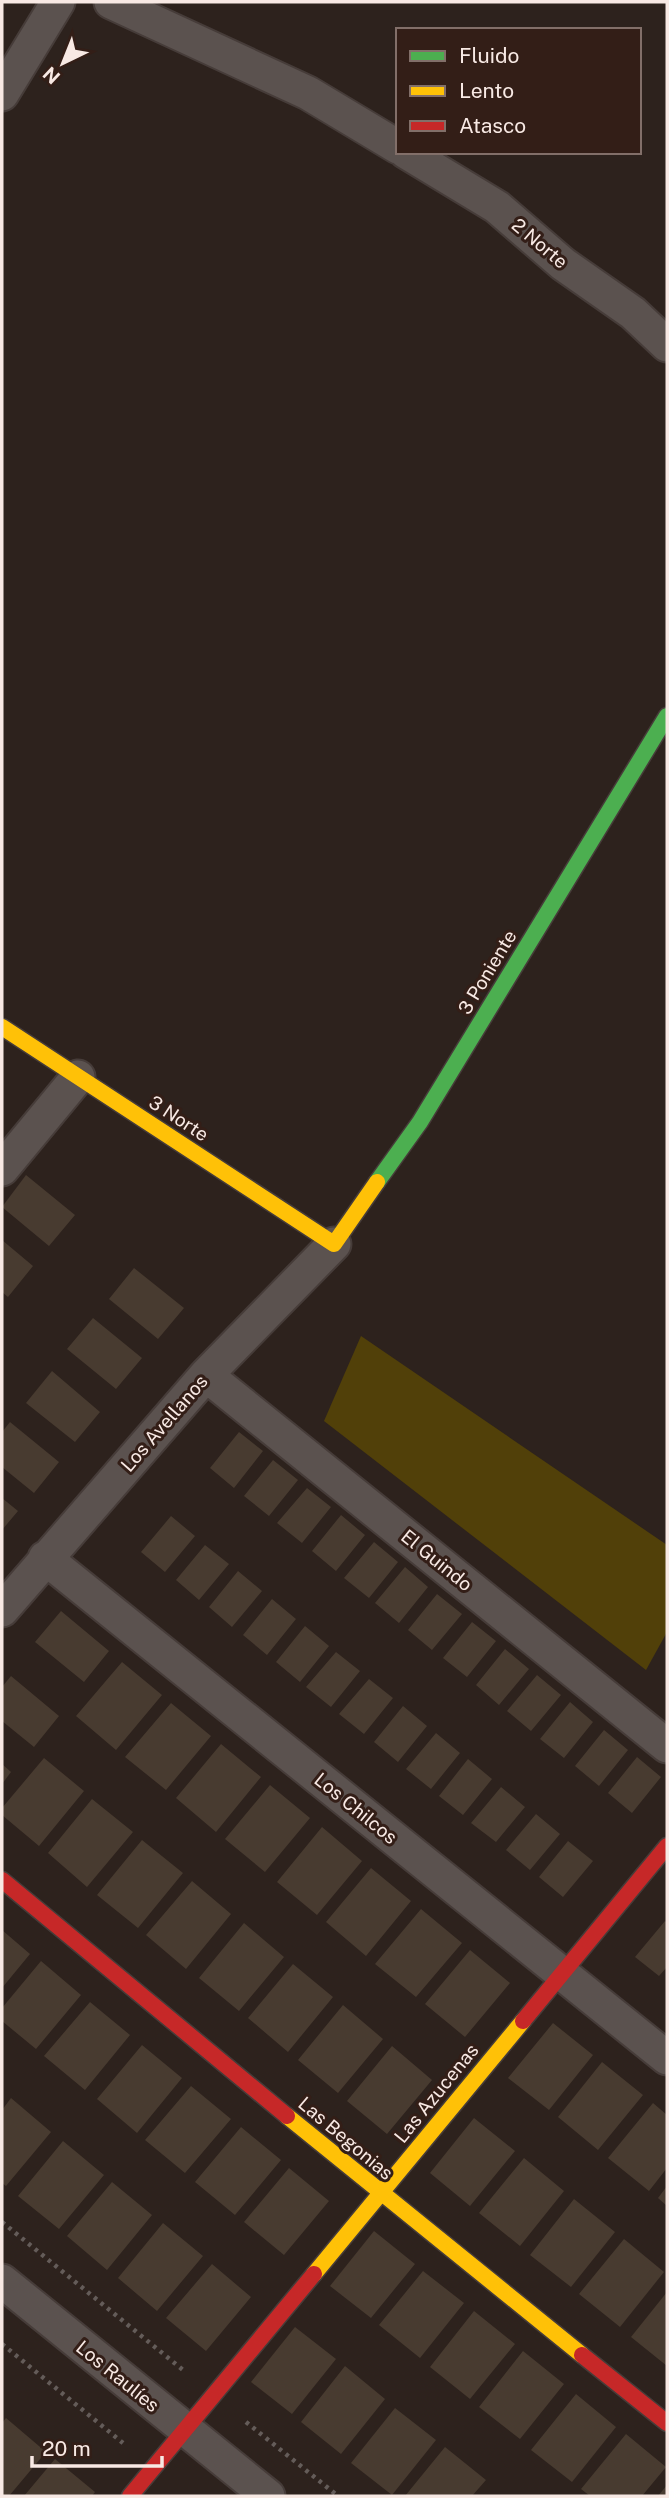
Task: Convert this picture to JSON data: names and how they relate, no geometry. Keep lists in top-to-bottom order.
{
  "streets": {
    "street": [
      "2 Norte",
      "3 Poniente",
      "3 Norte",
      "Los Avellanos",
      "El Guindo",
      "Los Chilcos",
      "Las Azucenas",
      "Las Begonias",
      "Los Raulíes"
    ]
  },
  "crossings": [
    ["3 Poniente", "3 Norte"],
    ["3 Poniente", "Los Avellanos"],
    ["3 Norte", "Los Avellanos"],
    ["Los Avellanos", "El Guindo"],
    ["Los Avellanos", "Los Chilcos"],
    ["Los Chilcos", "Las Azucenas"],
    ["Las Azucenas", "Las Begonias"],
    ["Las Azucenas", "Los Raulíes"]
  ],
  "legend": ["Fluido", "Lento", "Atasco"],
  "scale_bar": "20 m",
  "north": "bottom left"
}
